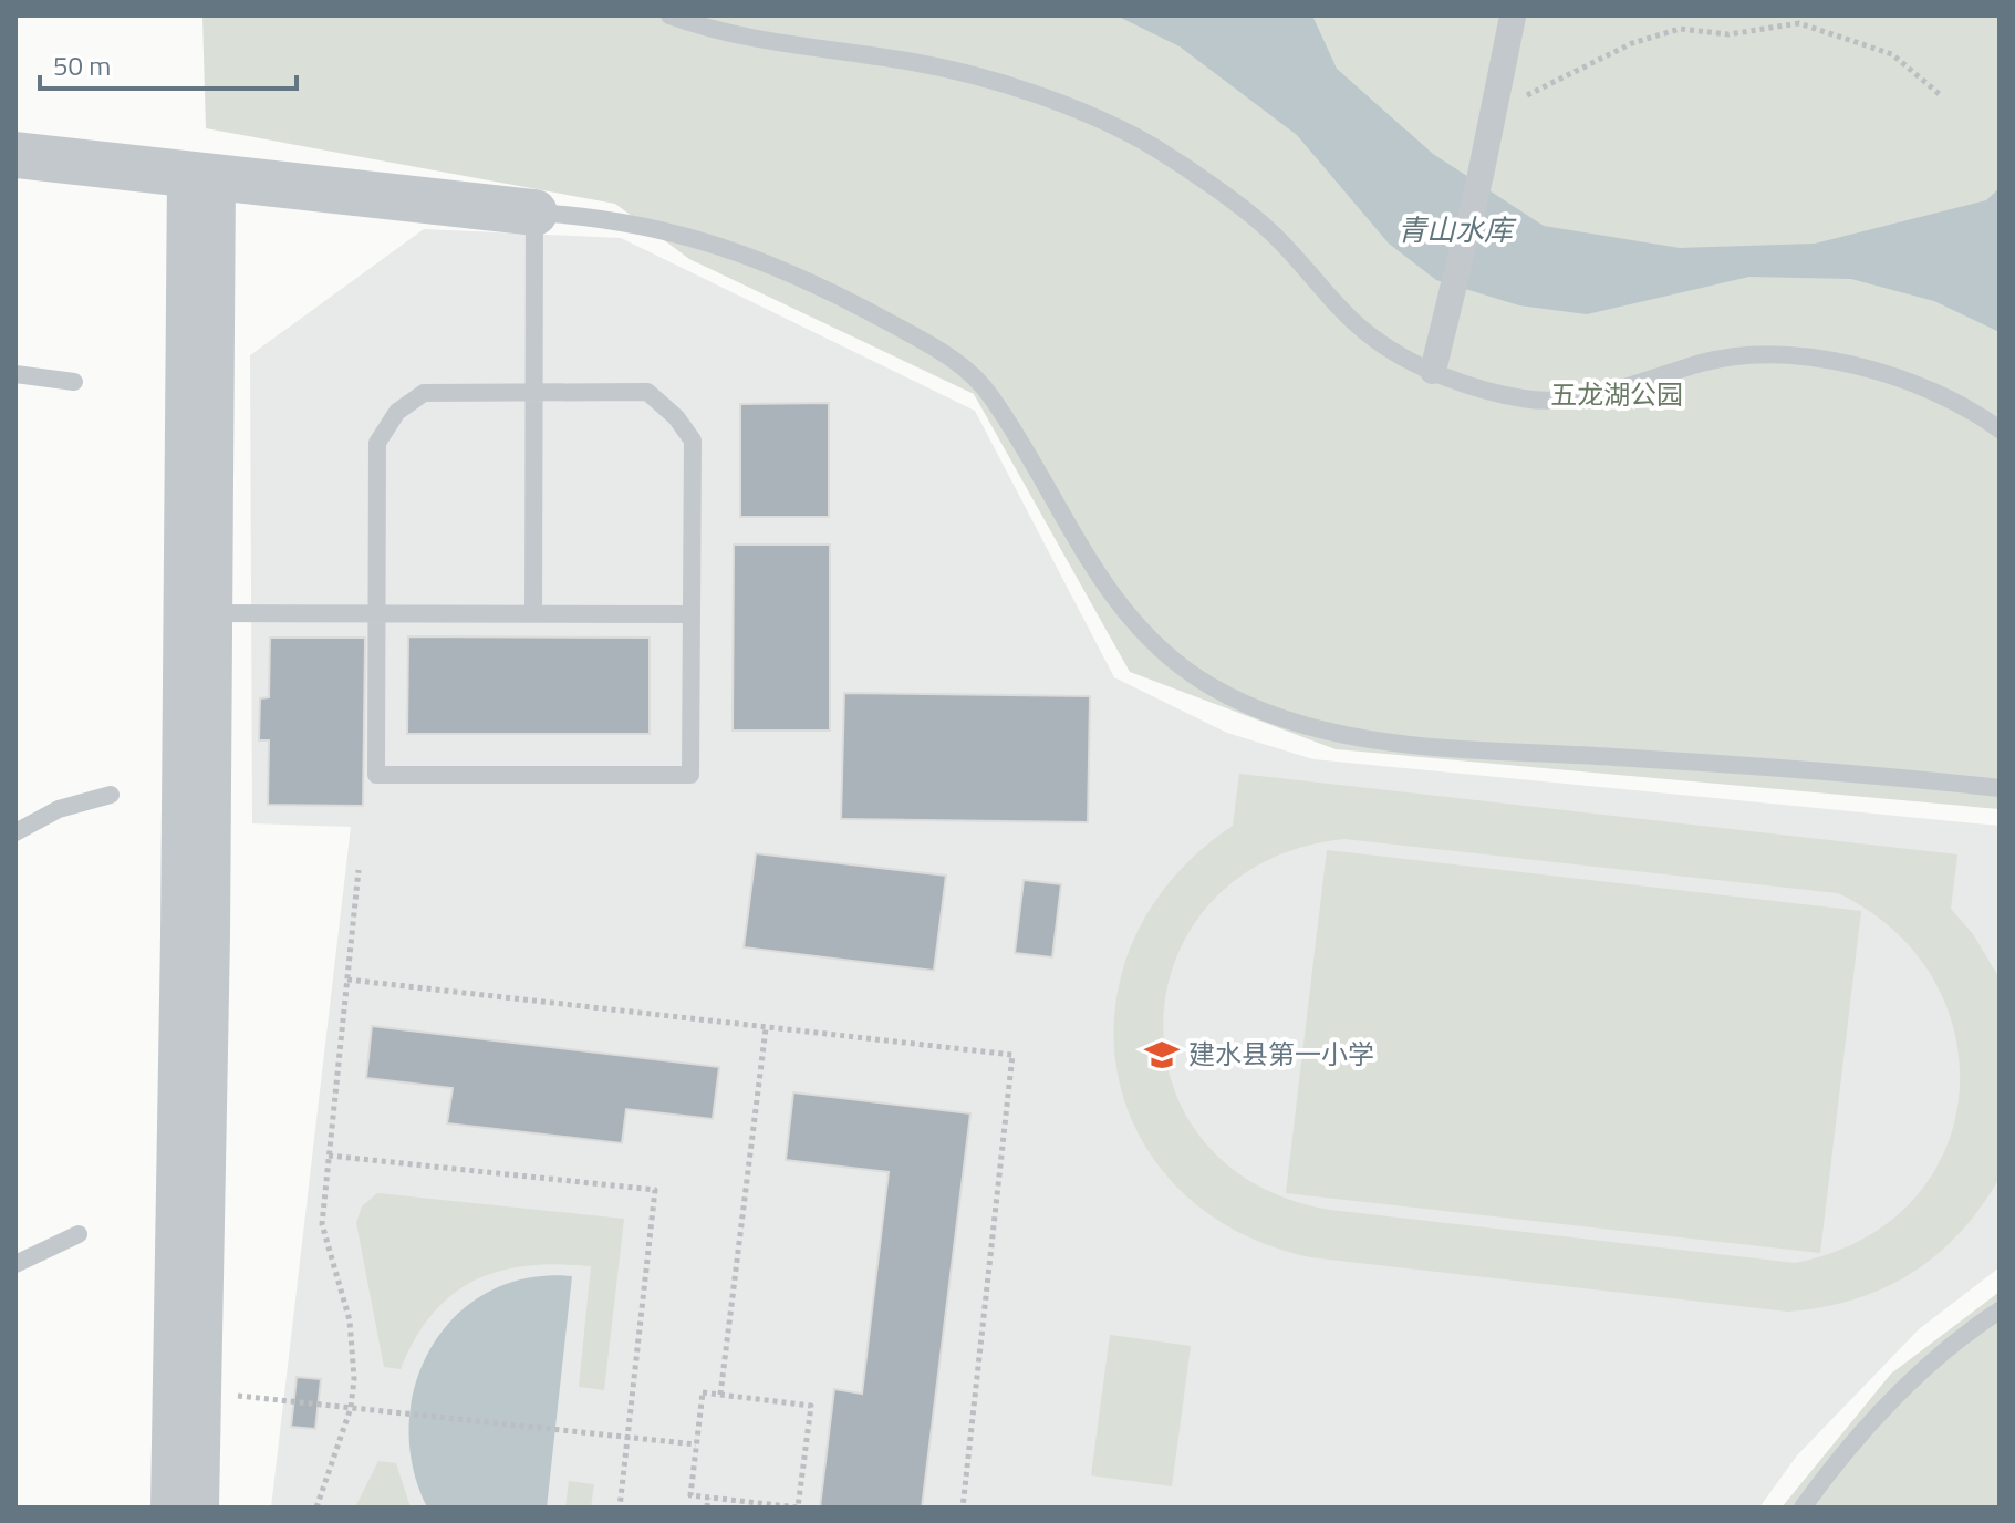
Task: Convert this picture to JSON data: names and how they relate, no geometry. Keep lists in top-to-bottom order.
{
  "water": ["青山水库"],
  "parks": ["五龙湖公园"],
  "places": {
    "school or university": ["建水县第一小学"]
  },
  "scale_bar": "50 m"
}
